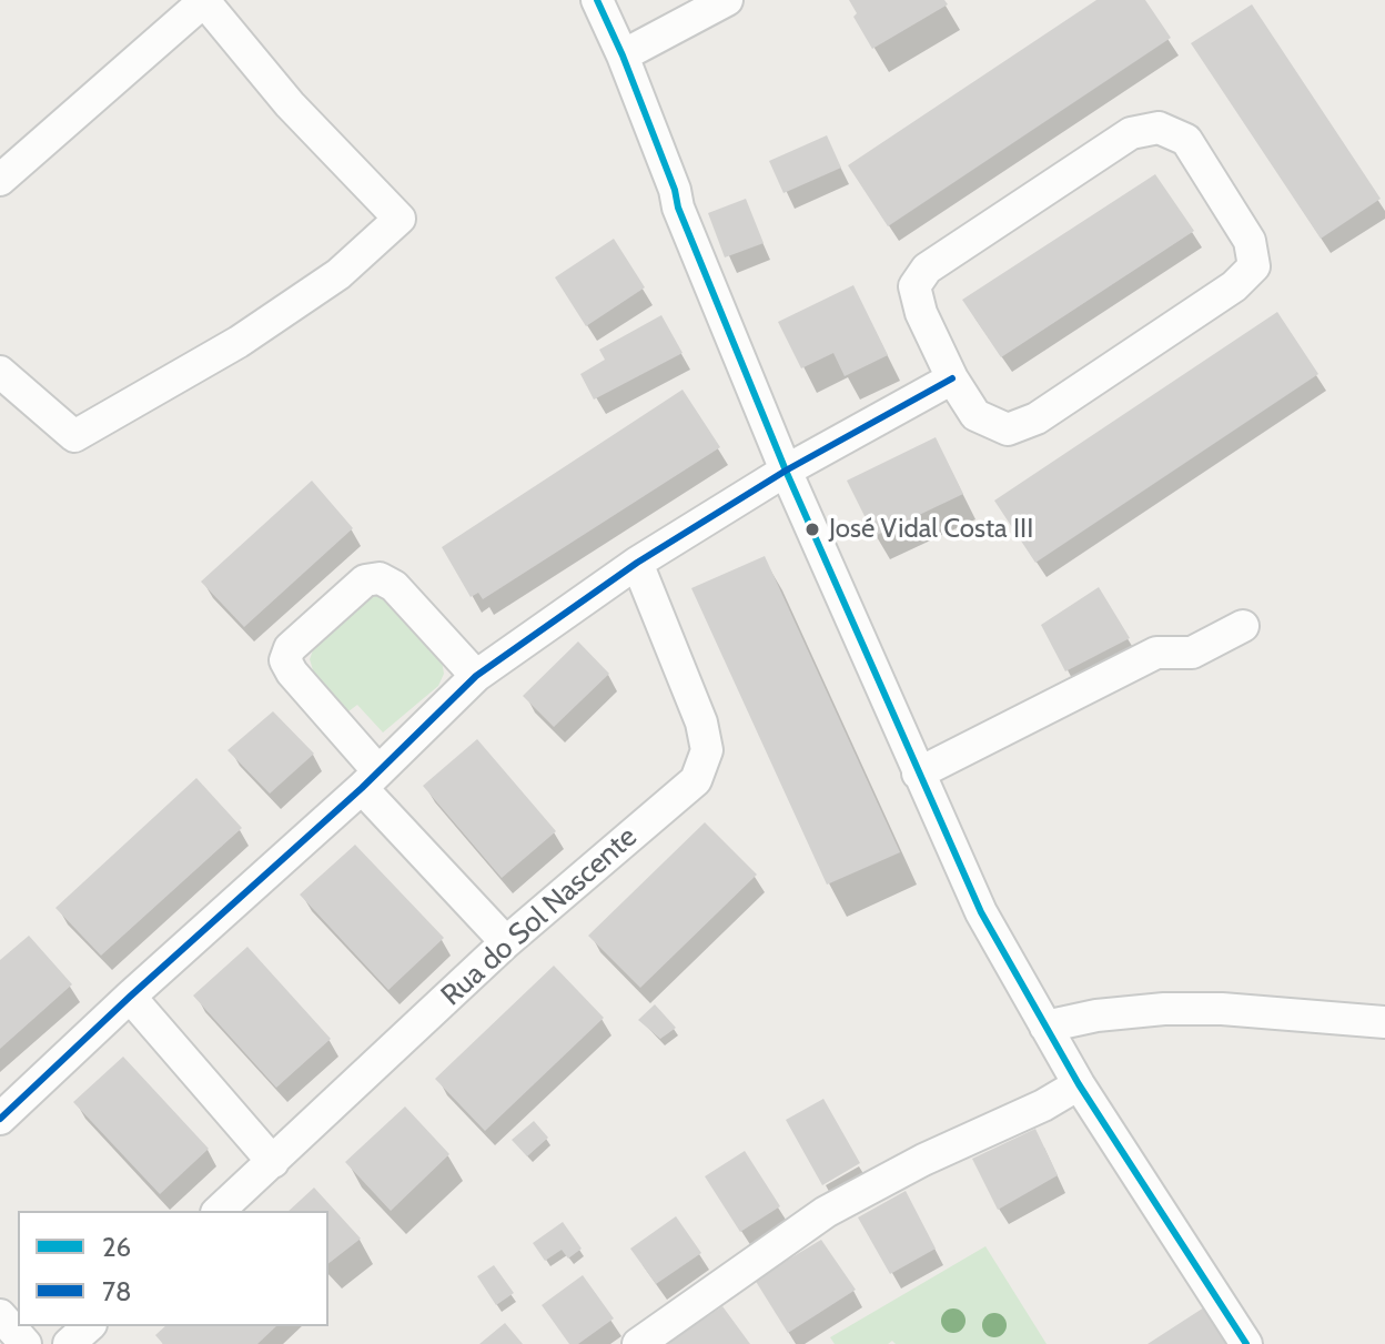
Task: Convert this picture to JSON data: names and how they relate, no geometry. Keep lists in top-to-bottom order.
{
  "streets": {
    "street": ["Rua do Sol Nascente"]
  },
  "places": ["José Vidal Costa III"],
  "lines": ["transit line 26", "transit line 78"],
  "legend": ["26", "78"]
}
